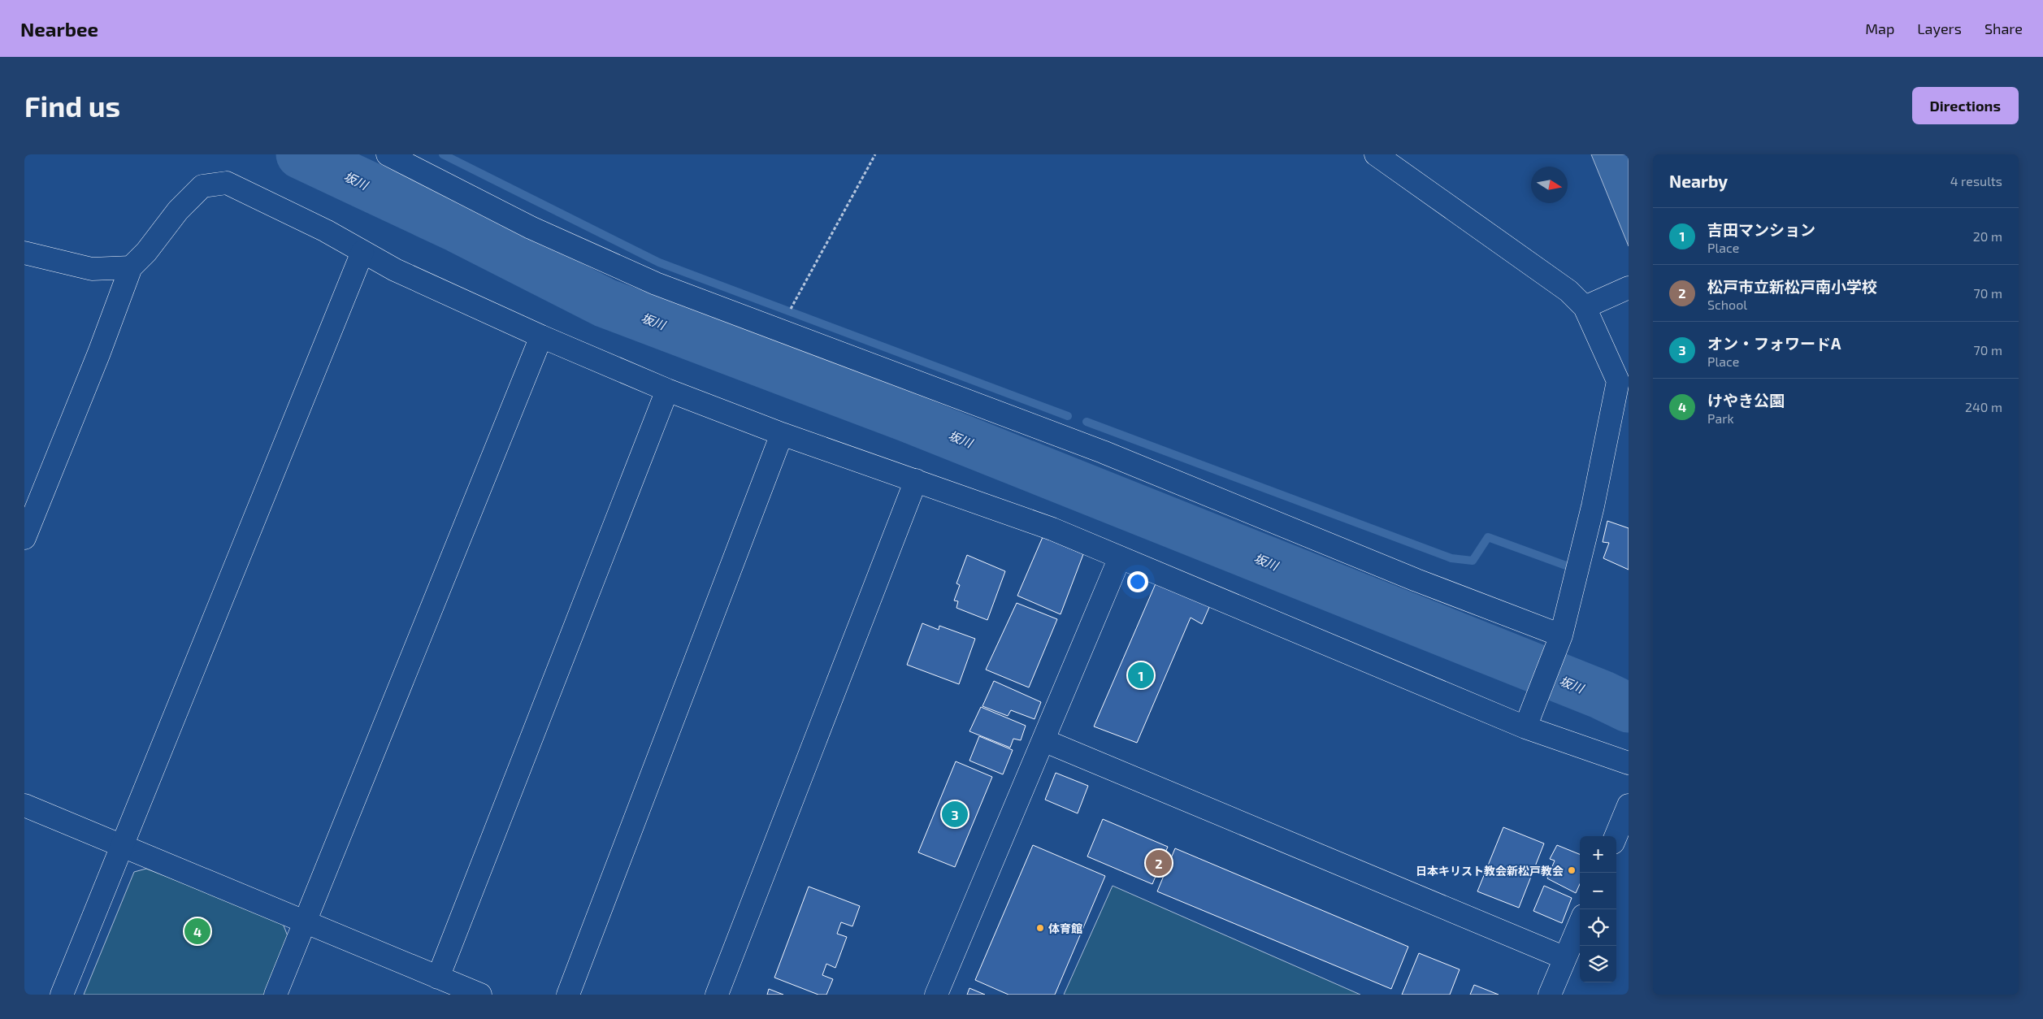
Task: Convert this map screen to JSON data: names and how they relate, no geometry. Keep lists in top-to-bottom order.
{
  "water": ["坂川"],
  "places": ["日本キリスト教会新松戸教会", "体育館"],
  "north": "right",
  "page": {
    "header": "Nearbee",
    "nav": ["Map", "Layers", "Share"],
    "buttons": "Directions",
    "title": "Find us",
    "heading": ["Nearby", "4 results"],
    "list": [
      {
        "mark": "1",
        "name": "吉田マンション",
        "note": "Place",
        "value": "20 m"
      },
      {
        "mark": "2",
        "name": "松戸市立新松戸南小学校",
        "note": "School",
        "value": "70 m"
      },
      {
        "mark": "3",
        "name": "オン・フォワードA",
        "note": "Place",
        "value": "70 m"
      },
      {
        "mark": "4",
        "name": "けやき公園",
        "note": "Park",
        "value": "240 m"
      }
    ],
    "pins": [
      "1",
      "3",
      "2",
      "4"
    ],
    "map_buttons": ["+", "−"]
  }
}
